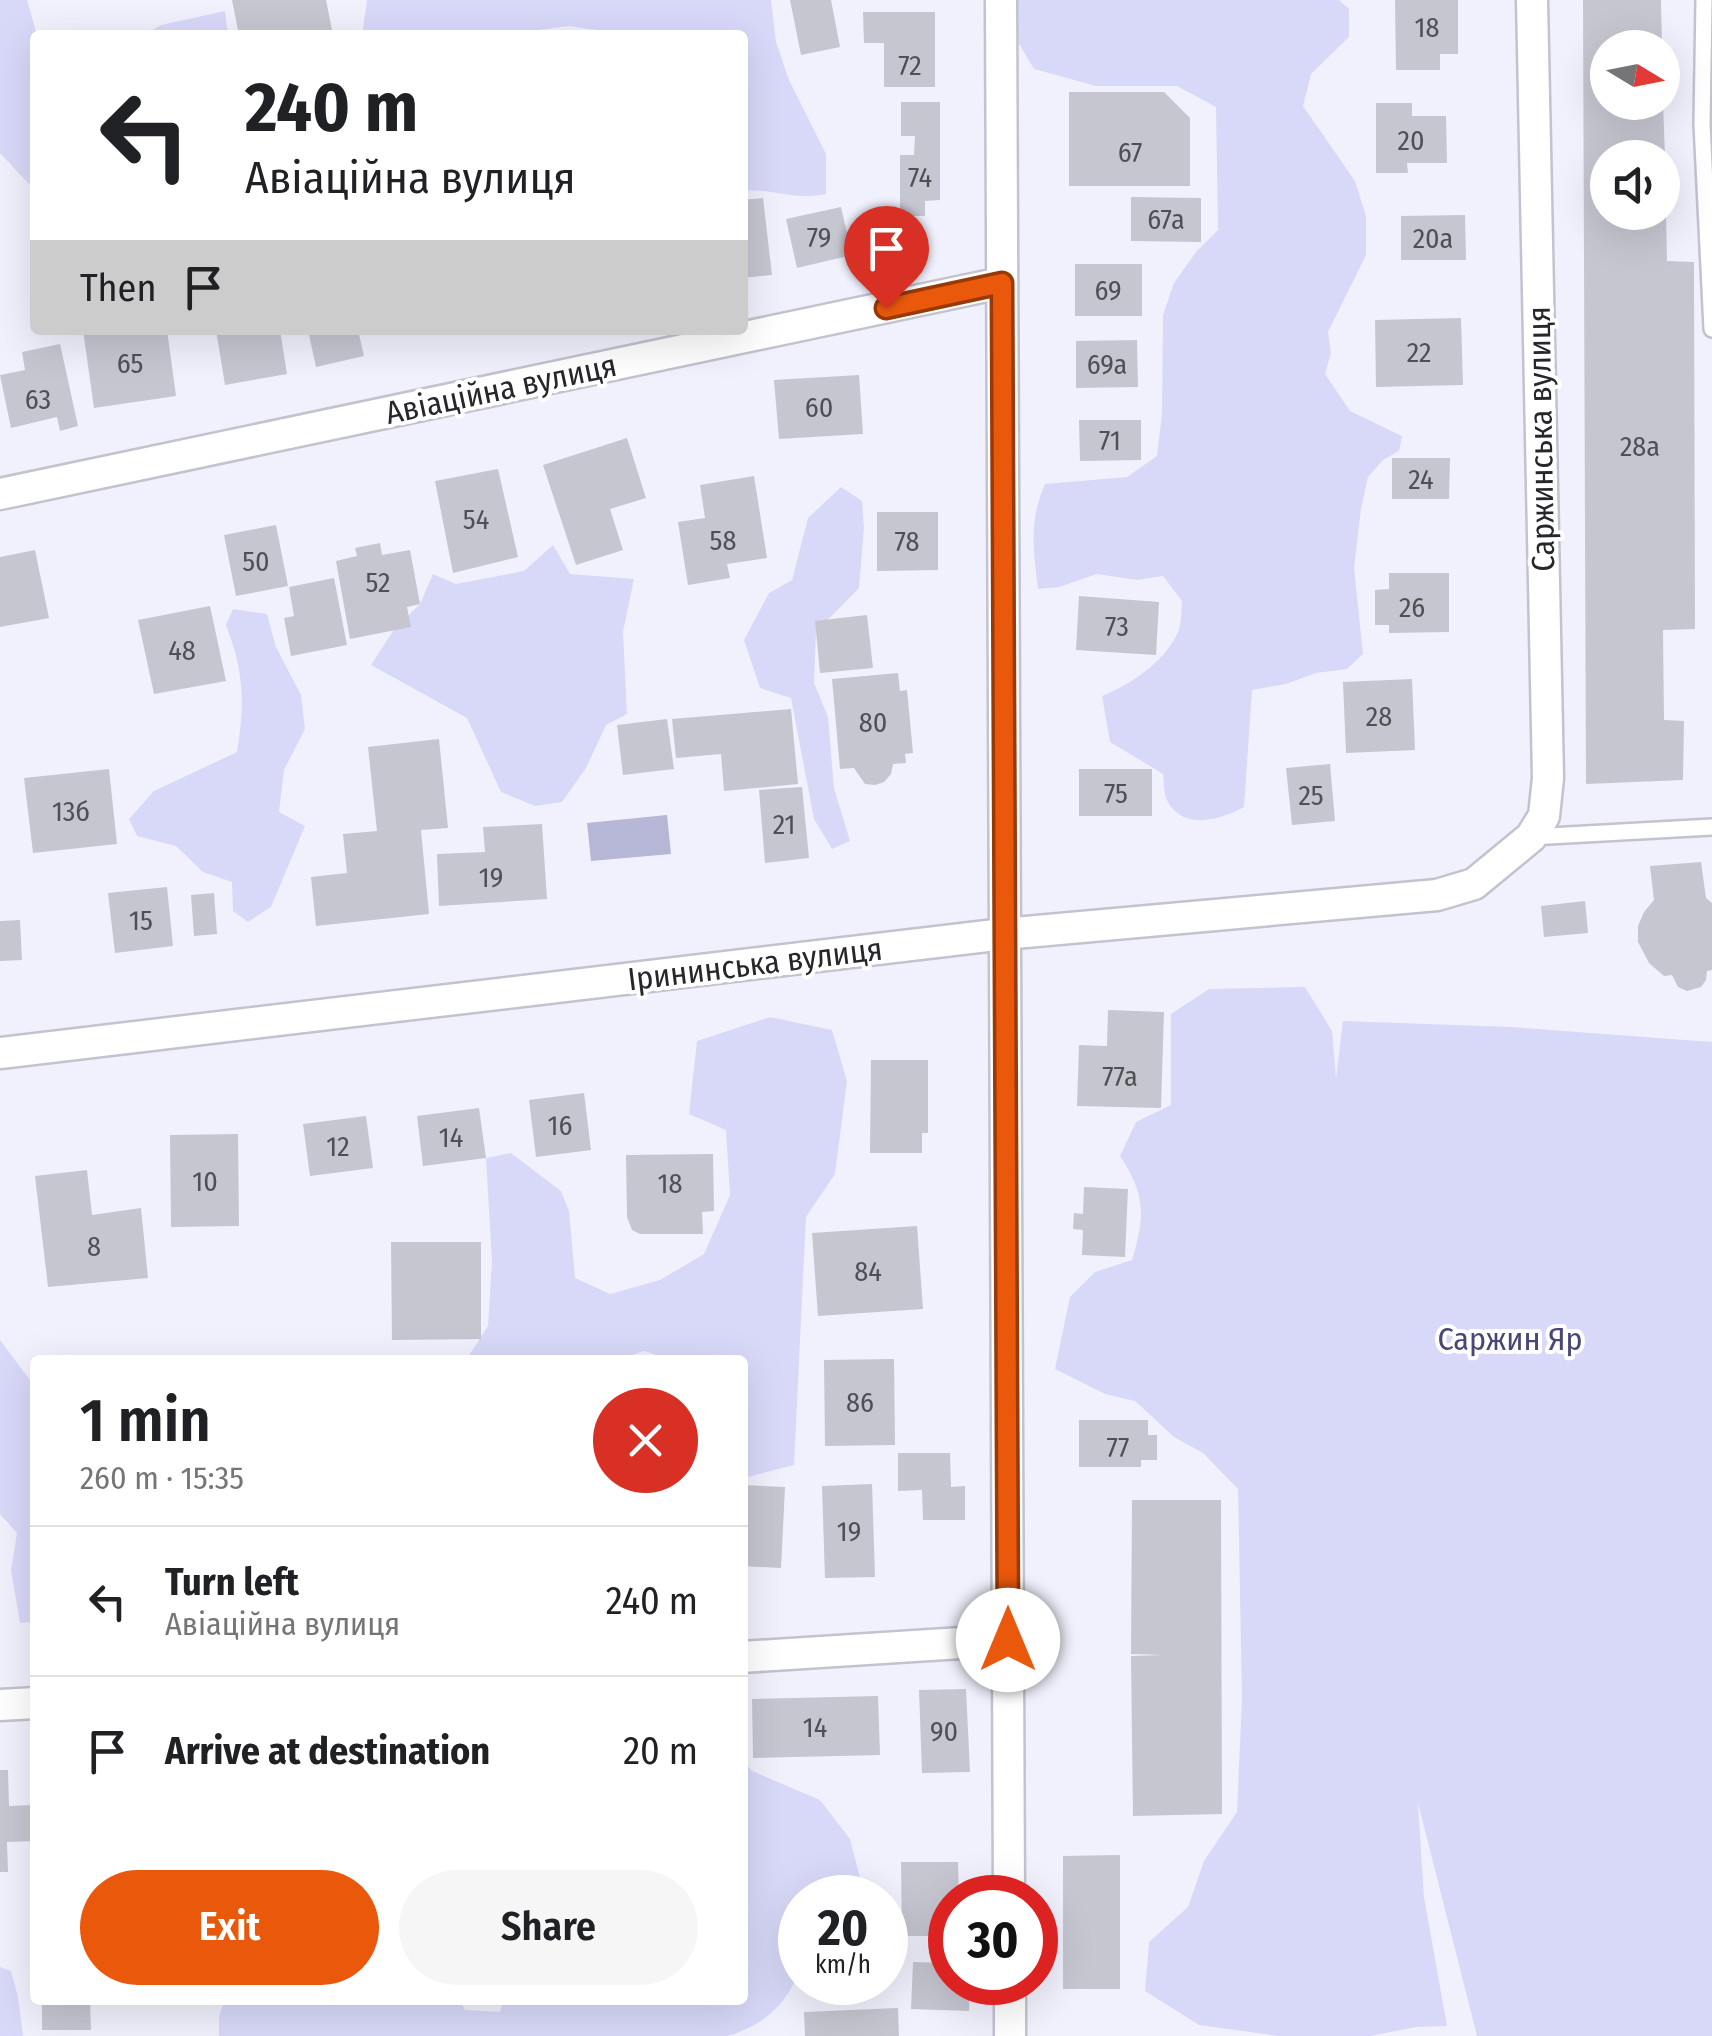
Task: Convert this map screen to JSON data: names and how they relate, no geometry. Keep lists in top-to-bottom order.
{
  "streets": {
    "street": ["Авіаційна вулиця", "Саржинська вулиця", "Ірининська вулиця"]
  },
  "crossings": [
    ["Саржинська вулиця", "Ірининська вулиця"]
  ],
  "parks": ["Саржин Яр"],
  "house_numbers": [
    "18",
    "72",
    "20",
    "67",
    "74",
    "67а",
    "79",
    "20а",
    "69",
    "22",
    "65",
    "69а",
    "63",
    "60",
    "71",
    "28а",
    "24",
    "54",
    "58",
    "78",
    "50",
    "52",
    "26",
    "73",
    "48",
    "28",
    "80",
    "75",
    "25",
    "13б",
    "21",
    "19",
    "15",
    "77а",
    "16",
    "14",
    "12",
    "10",
    "18",
    "8",
    "84",
    "86",
    "77",
    "19",
    "14",
    "90"
  ],
  "north": "right",
  "page": {
    "turn": ["240 m", "Авіаційна вулиця"],
    "then": "Then",
    "heading": ["1 min", "260 m · 15:35"],
    "list": [
      {
        "name": "Turn left",
        "note": "Авіаційна вулиця",
        "value": "240 m"
      },
      {
        "name": "Arrive at destination",
        "value": "20 m"
      }
    ],
    "buttons": ["Exit", "Share"],
    "speed": "20 km/h",
    "limit": "30"
  }
}
